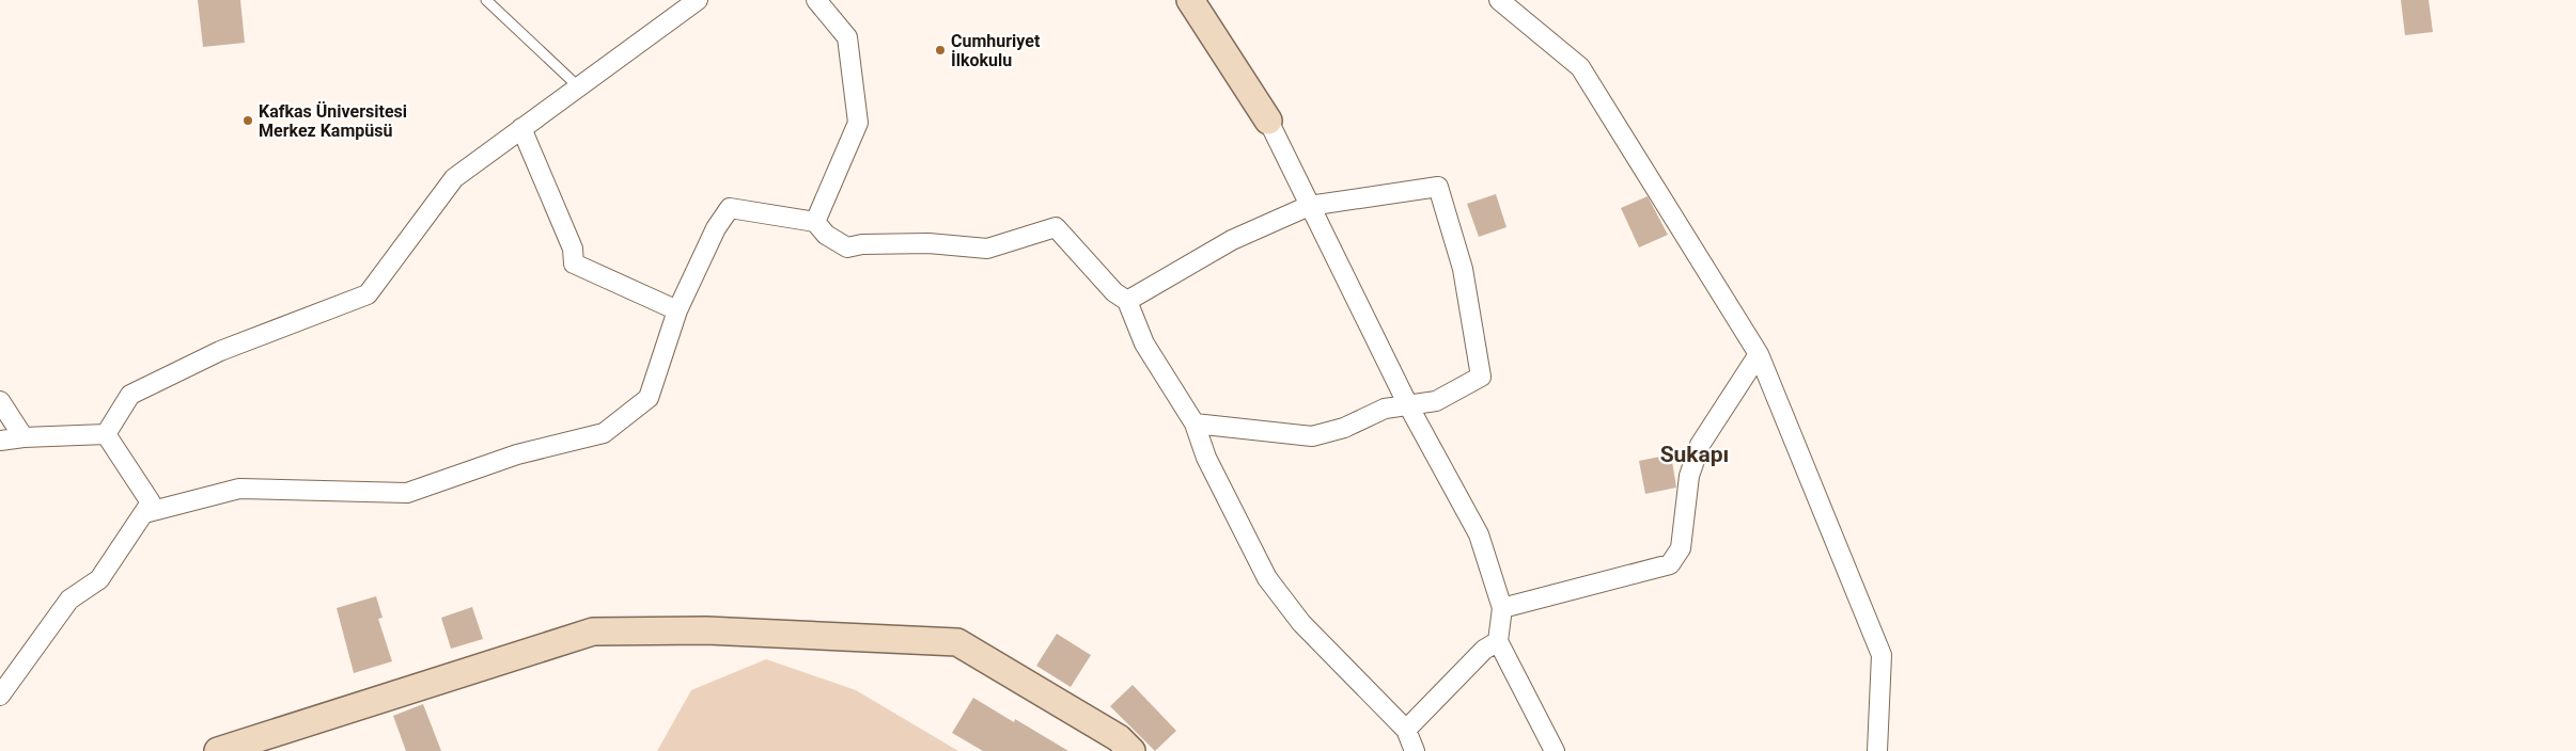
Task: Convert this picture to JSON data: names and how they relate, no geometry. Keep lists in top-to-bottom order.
{
  "districts": ["Sukapı"],
  "places": ["Cumhuriyet İlkokulu", "Kafkas Üniversitesi Merkez Kampüsü"]
}
